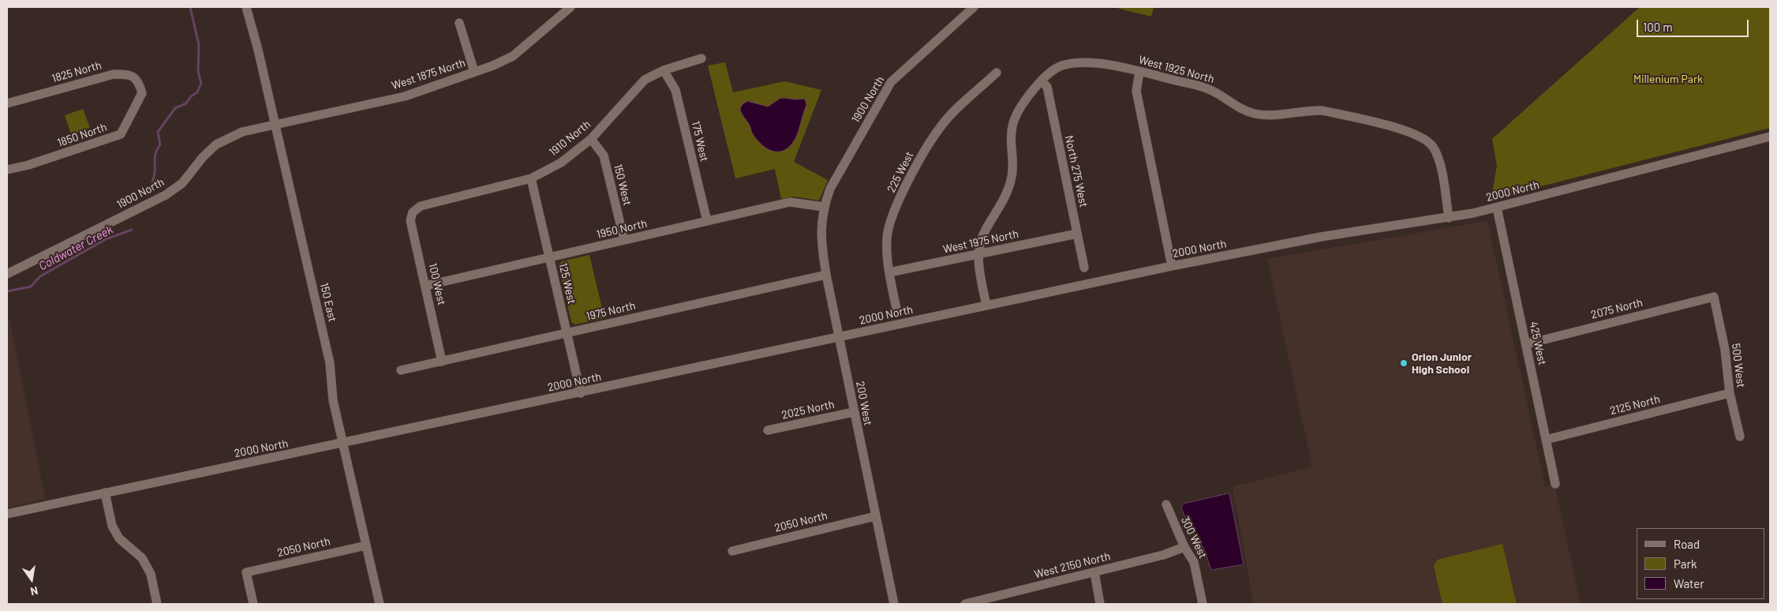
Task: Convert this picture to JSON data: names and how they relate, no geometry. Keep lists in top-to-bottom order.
{
  "streets": {
    "street": [
      "West 1925 North",
      "1825 North",
      "West 1875 North",
      "1900 North",
      "1850 North",
      "1910 North",
      "175 West",
      "North 275 West",
      "225 West",
      "150 West",
      "2000 North",
      "1950 North",
      "West 1975 North",
      "125 West",
      "100 West",
      "150 East",
      "2075 North",
      "1975 North",
      "425 West",
      "500 West",
      "200 West",
      "2125 North",
      "2025 North",
      "2050 North",
      "300 West",
      "West 2150 North"
    ]
  },
  "crossings": [
    ["West 1925 North", "North 275 West"],
    ["West 1925 North", "2000 North"],
    ["West 1925 North", "West 1975 North"],
    ["1825 North", "1850 North"],
    ["West 1875 North", "1900 North"],
    ["West 1875 North", "150 East"],
    ["1900 North", "1950 North"],
    ["1900 North", "150 East"],
    ["1900 North", "200 West"],
    ["1910 North", "175 West"],
    ["1910 North", "150 West"],
    ["1910 North", "125 West"],
    ["1910 North", "100 West"],
    ["175 West", "1950 North"],
    ["North 275 West", "West 1975 North"],
    ["225 West", "West 1975 North"],
    ["150 West", "1950 North"],
    ["2000 North", "125 West"],
    ["2000 North", "150 East"],
    ["2000 North", "425 West"],
    ["2000 North", "200 West"],
    ["1950 North", "125 West"],
    ["1950 North", "100 West"],
    ["1950 North", "200 West"],
    ["125 West", "1975 North"],
    ["100 West", "1975 North"],
    ["150 East", "2050 North"],
    ["2075 North", "425 West"],
    ["2075 North", "500 West"],
    ["1975 North", "200 West"],
    ["425 West", "2125 North"],
    ["500 West", "2125 North"],
    ["200 West", "2025 North"],
    ["200 West", "2050 North"],
    ["300 West", "West 2150 North"]
  ],
  "water": ["Coldwater Creek"],
  "parks": ["Millenium Park"],
  "places": ["Orion Junior High School"],
  "legend": ["Road", "Park", "Water"],
  "scale_bar": "100 m",
  "north": "bottom"
}
